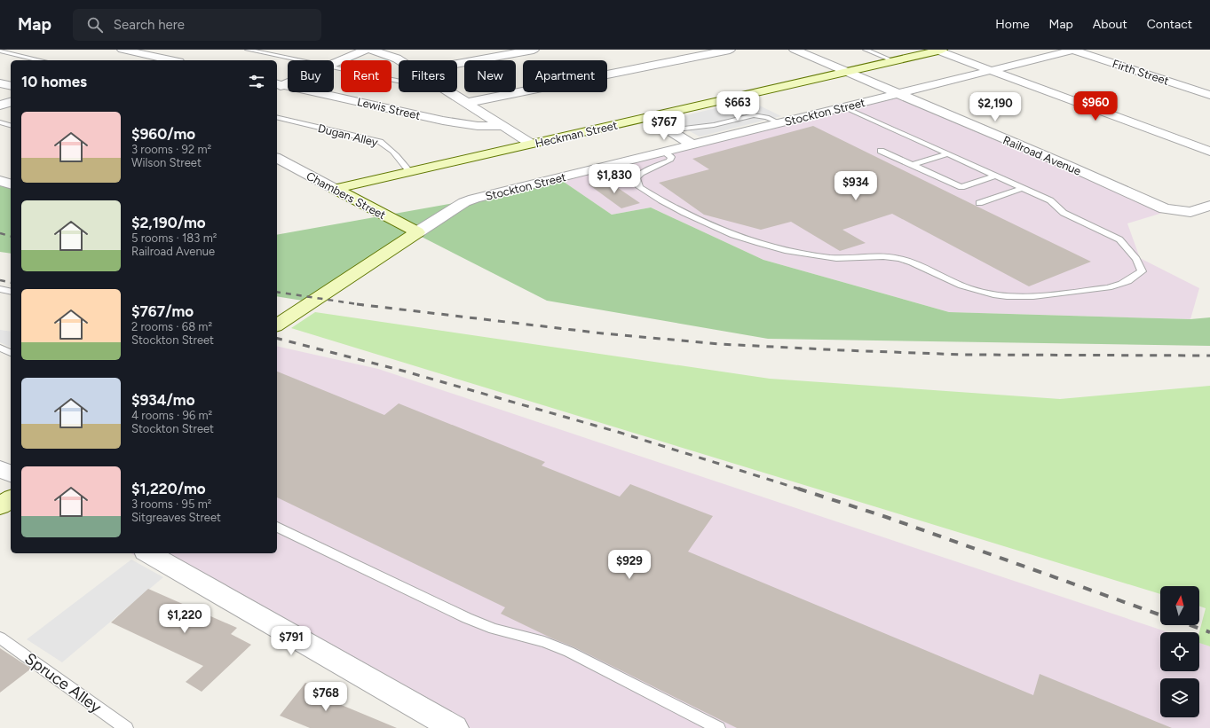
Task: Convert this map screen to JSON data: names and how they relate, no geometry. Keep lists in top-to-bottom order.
{
  "streets": {
    "street": [
      "Firth Street",
      "Lewis Street",
      "Stockton Street",
      "Heckman Street",
      "Railroad Avenue",
      "Chambers Street"
    ],
    "lane": ["Dugan Alley", "Spruce Alley"]
  },
  "crossings": [
    ["Firth Street", "Stockton Street"],
    ["Stockton Street", "Railroad Avenue"],
    ["Stockton Street", "Chambers Street"],
    ["Heckman Street", "Dugan Alley"],
    ["Heckman Street", "Railroad Avenue"],
    ["Heckman Street", "Chambers Street"]
  ],
  "north": "top",
  "page": {
    "header": "Map",
    "search": "Search here",
    "nav": [
      "Home",
      "Map",
      "About",
      "Contact"
    ],
    "chip": [
      "Buy",
      "Rent",
      "Filters",
      "New",
      "Apartment"
    ],
    "heading": "10 homes",
    "price": [
      "$663",
      "$960",
      "$2,190",
      "$767",
      "$1,830",
      "$934",
      "$929",
      "$1,220",
      "$791",
      "$768"
    ],
    "list": [
      {
        "name": "$960/mo",
        "note": "3 rooms · 92 m² · Wilson Street"
      },
      {
        "name": "$2,190/mo",
        "note": "5 rooms · 183 m² · Railroad Avenue"
      },
      {
        "name": "$767/mo",
        "note": "2 rooms · 68 m² · Stockton Street"
      },
      {
        "name": "$934/mo",
        "note": "4 rooms · 96 m² · Stockton Street"
      },
      {
        "name": "$1,220/mo",
        "note": "3 rooms · 95 m² · Sitgreaves Street"
      }
    ]
  }
}
